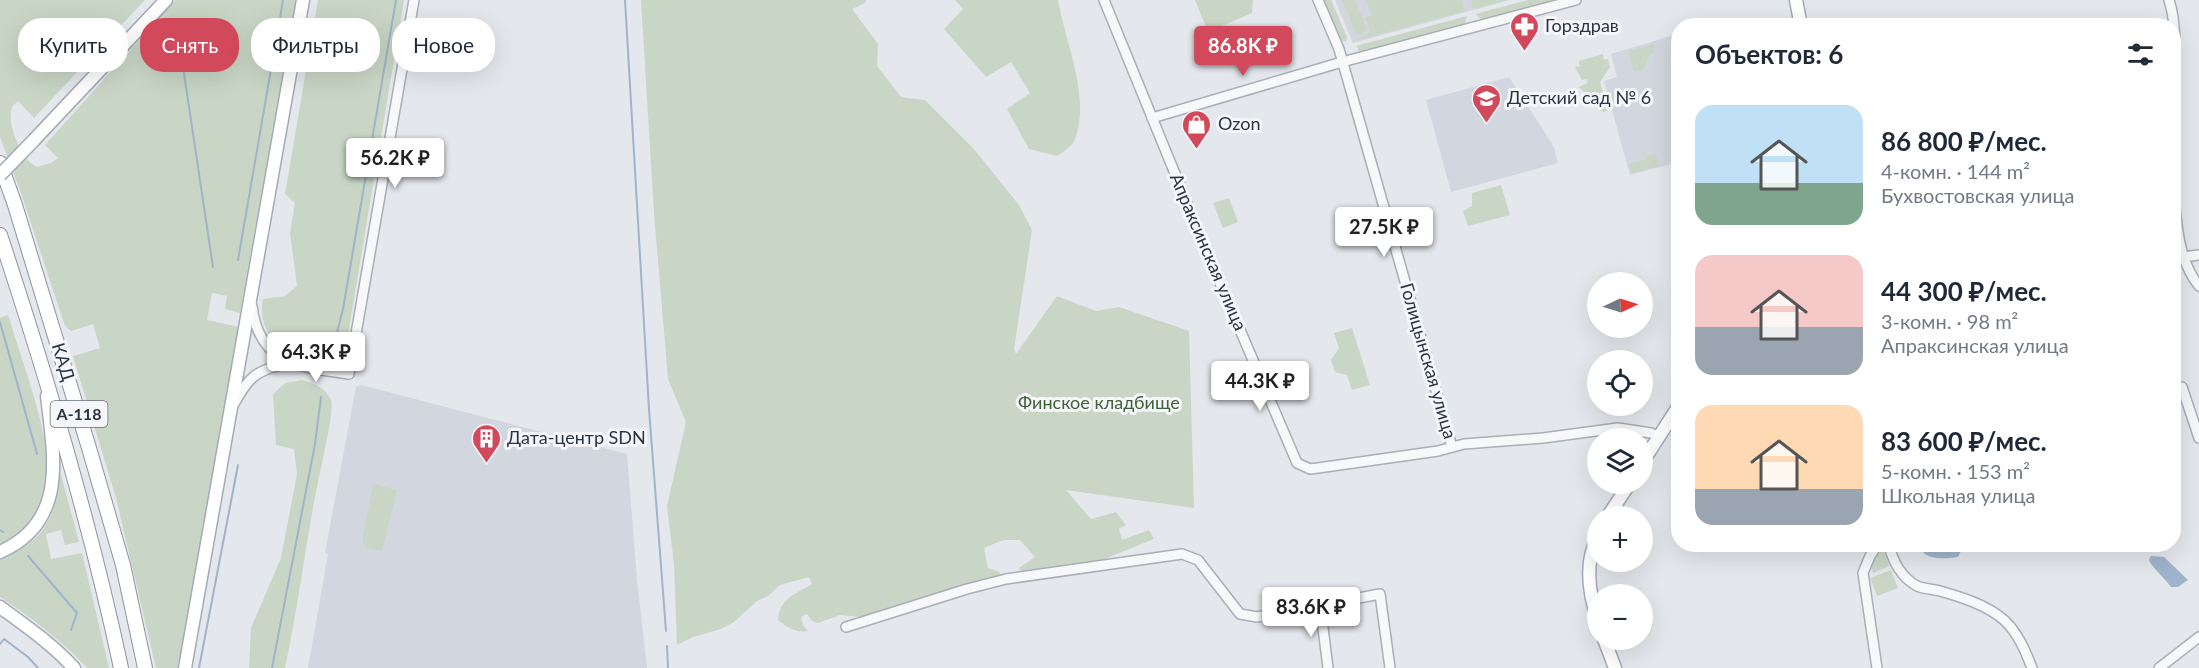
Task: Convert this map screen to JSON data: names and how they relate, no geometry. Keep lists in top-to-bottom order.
{
  "streets": {
    "highway": ["КАД", "А-118"],
    "street": ["Апраксинская улица", "Голицынская улица"]
  },
  "crossings": [
    ["Апраксинская улица", "Голицынская улица"]
  ],
  "parks": ["Финское кладбище"],
  "places": {
    "pharmacy": ["Горздрав"],
    "school or university": ["Детский сад № 6"],
    "shop": ["Ozon"],
    "building": ["Дата-центр SDN"]
  },
  "north": "right",
  "page": {
    "chip": [
      "Купить",
      "Снять",
      "Фильтры",
      "Новое"
    ],
    "heading": "Объектов: 6",
    "price": [
      "86.8K ₽",
      "56.2K ₽",
      "27.5K ₽",
      "64.3K ₽",
      "44.3K ₽",
      "83.6K ₽"
    ],
    "list": [
      {
        "name": "86 800 ₽/мес.",
        "note": "4-комн. · 144 m² · Бухвостовская улица"
      },
      {
        "name": "44 300 ₽/мес.",
        "note": "3-комн. · 98 m² · Апраксинская улица"
      },
      {
        "name": "83 600 ₽/мес.",
        "note": "5-комн. · 153 m² · Школьная улица"
      }
    ],
    "map_buttons": ["+", "−"]
  }
}
